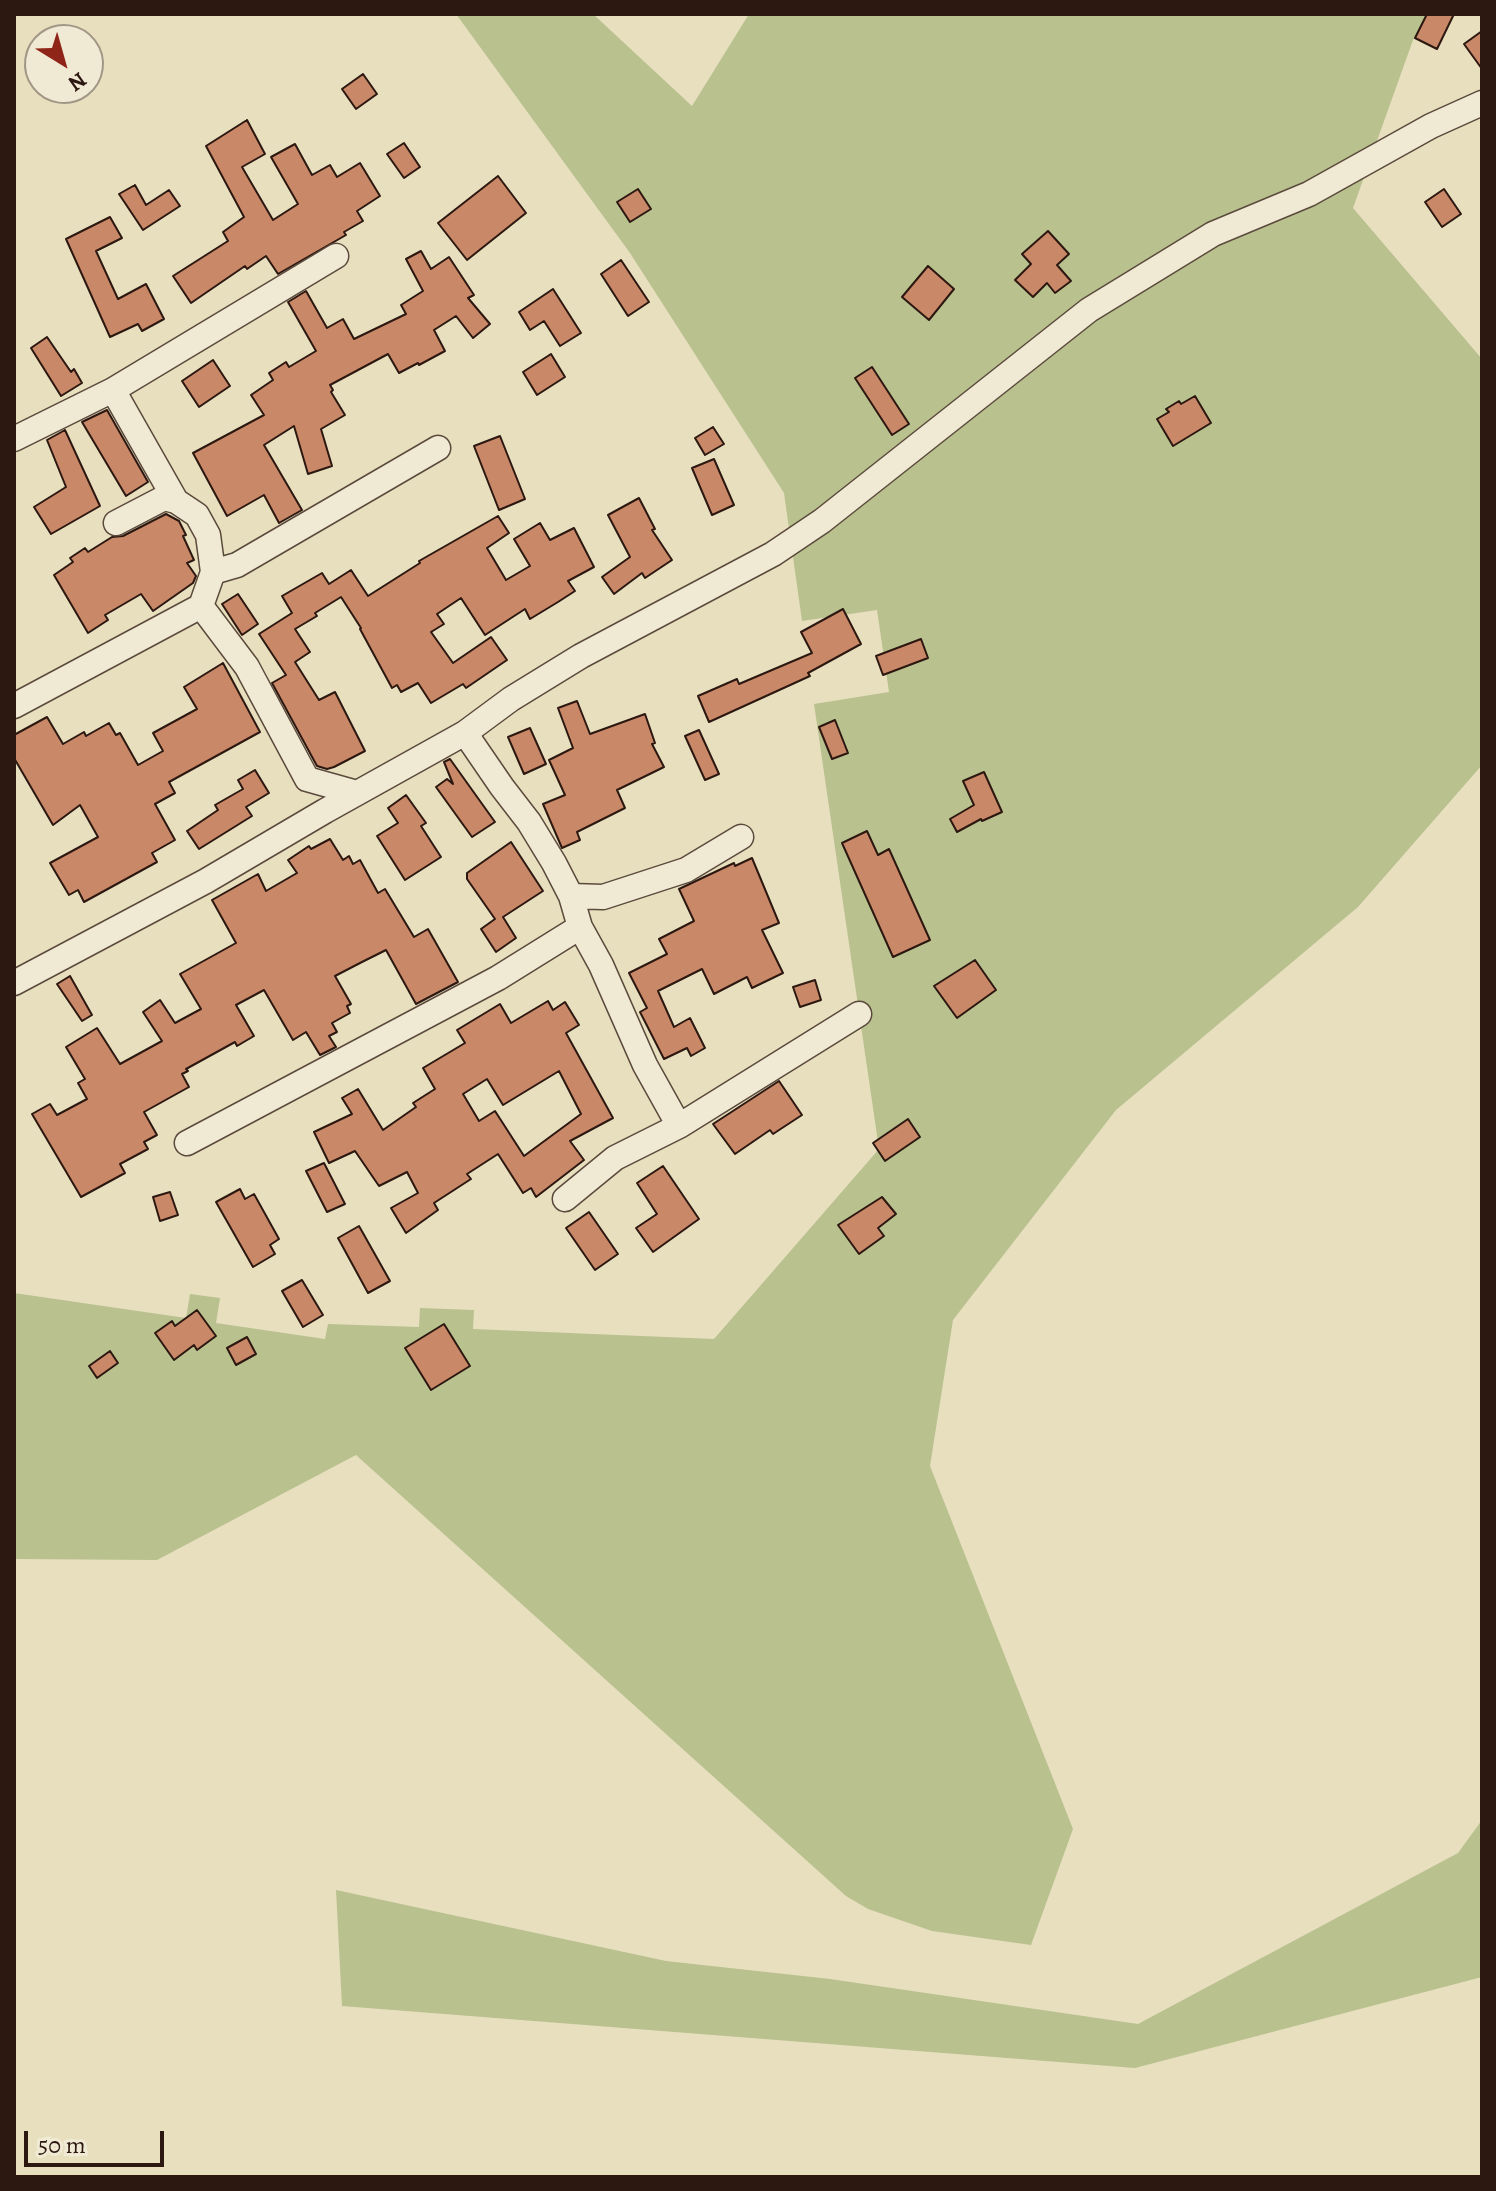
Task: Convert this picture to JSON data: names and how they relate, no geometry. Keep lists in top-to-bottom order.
{
  "scale_bar": "50 m",
  "north": "bottom right"
}
